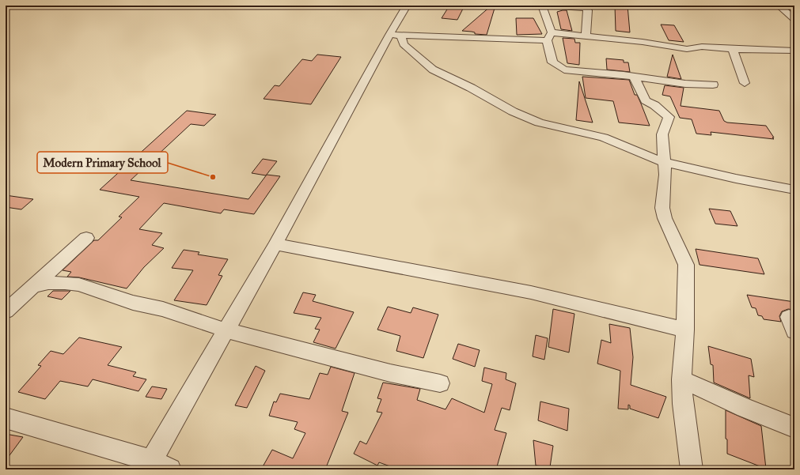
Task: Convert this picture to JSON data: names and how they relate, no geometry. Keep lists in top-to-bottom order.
{
  "places": ["Modern Primary School"]
}
